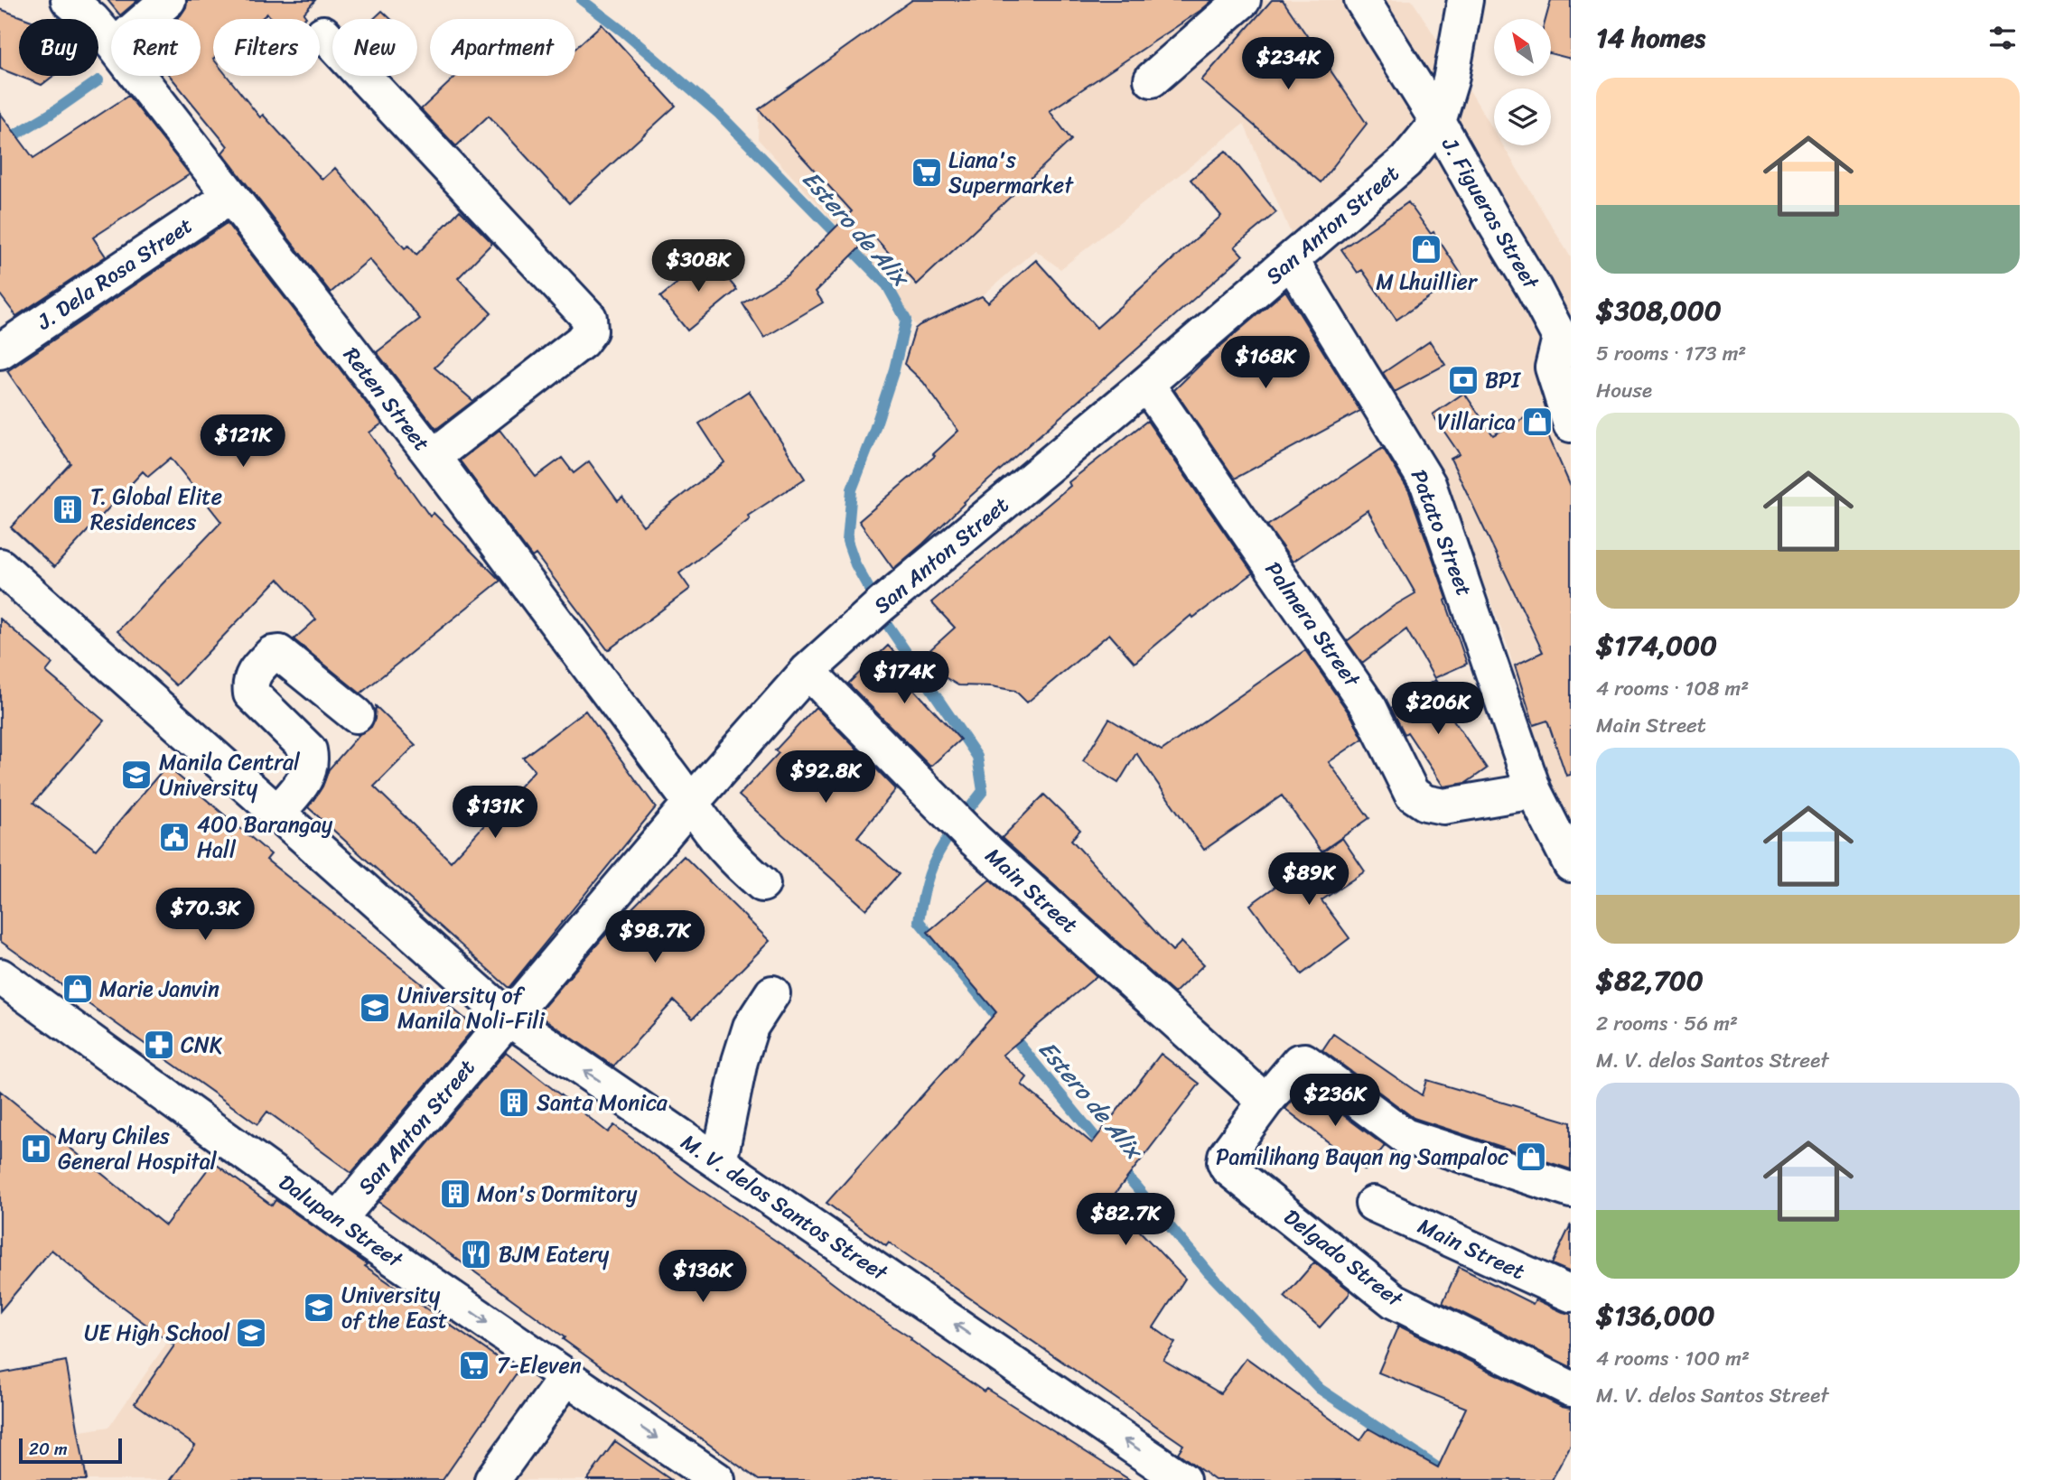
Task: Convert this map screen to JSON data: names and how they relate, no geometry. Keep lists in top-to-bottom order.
{
  "streets": {
    "street": [
      "J. Figueras Street",
      "San Anton Street",
      "J. Dela Rosa Street",
      "Reten Street",
      "Patato Street",
      "Palmera Street",
      "Main Street",
      "M. V. delos Santos Street",
      "Dalupan Street",
      "Delgado Street"
    ]
  },
  "crossings": [
    ["J. Figueras Street", "San Anton Street"],
    ["San Anton Street", "Reten Street"],
    ["San Anton Street", "Patato Street"],
    ["San Anton Street", "Palmera Street"],
    ["San Anton Street", "Main Street"],
    ["San Anton Street", "M. V. delos Santos Street"],
    ["San Anton Street", "Dalupan Street"],
    ["J. Dela Rosa Street", "Reten Street"],
    ["Patato Street", "Palmera Street"],
    ["Main Street", "Delgado Street"]
  ],
  "one_way": ["M. V. delos Santos Street", "Dalupan Street"],
  "water": ["Estero de Alix"],
  "places": {
    "supermarket": ["Liana's Supermarket", "7-Eleven"],
    "shop": [
      "M Lhuillier",
      "Villarica",
      "Marie Janvin",
      "Pamilihang Bayan ng Sampaloc"
    ],
    "bank": ["BPI"],
    "building": ["T. Global Elite Residences", "Santa Monica", "Mon's Dormitory"],
    "school or university": [
      "Manila Central University",
      "University of Manila Noli-Fili",
      "University of the East",
      "UE High School"
    ],
    "public building": ["400 Barangay Hall"],
    "pharmacy": ["CNK"],
    "hospital": ["Mary Chiles General Hospital"],
    "restaurant": ["BJM Eatery"]
  },
  "scale_bar": "20 m",
  "north": "top left",
  "page": {
    "heading": "14 homes",
    "chip": [
      "Buy",
      "Rent",
      "Filters",
      "New",
      "Apartment"
    ],
    "price": [
      "$234K",
      "$308K",
      "$168K",
      "$121K",
      "$174K",
      "$206K",
      "$92.8K",
      "$131K",
      "$89K",
      "$70.3K",
      "$98.7K",
      "$236K",
      "$82.7K",
      "$136K"
    ],
    "list": [
      {
        "name": "$308,000",
        "note": "5 rooms · 173 m² · House"
      },
      {
        "name": "$174,000",
        "note": "4 rooms · 108 m² · Main Street"
      },
      {
        "name": "$82,700",
        "note": "2 rooms · 56 m² · M. V. delos Santos Street"
      },
      {
        "name": "$136,000",
        "note": "4 rooms · 100 m² · M. V. delos Santos Street"
      }
    ],
    "scale": "20 m"
  }
}
